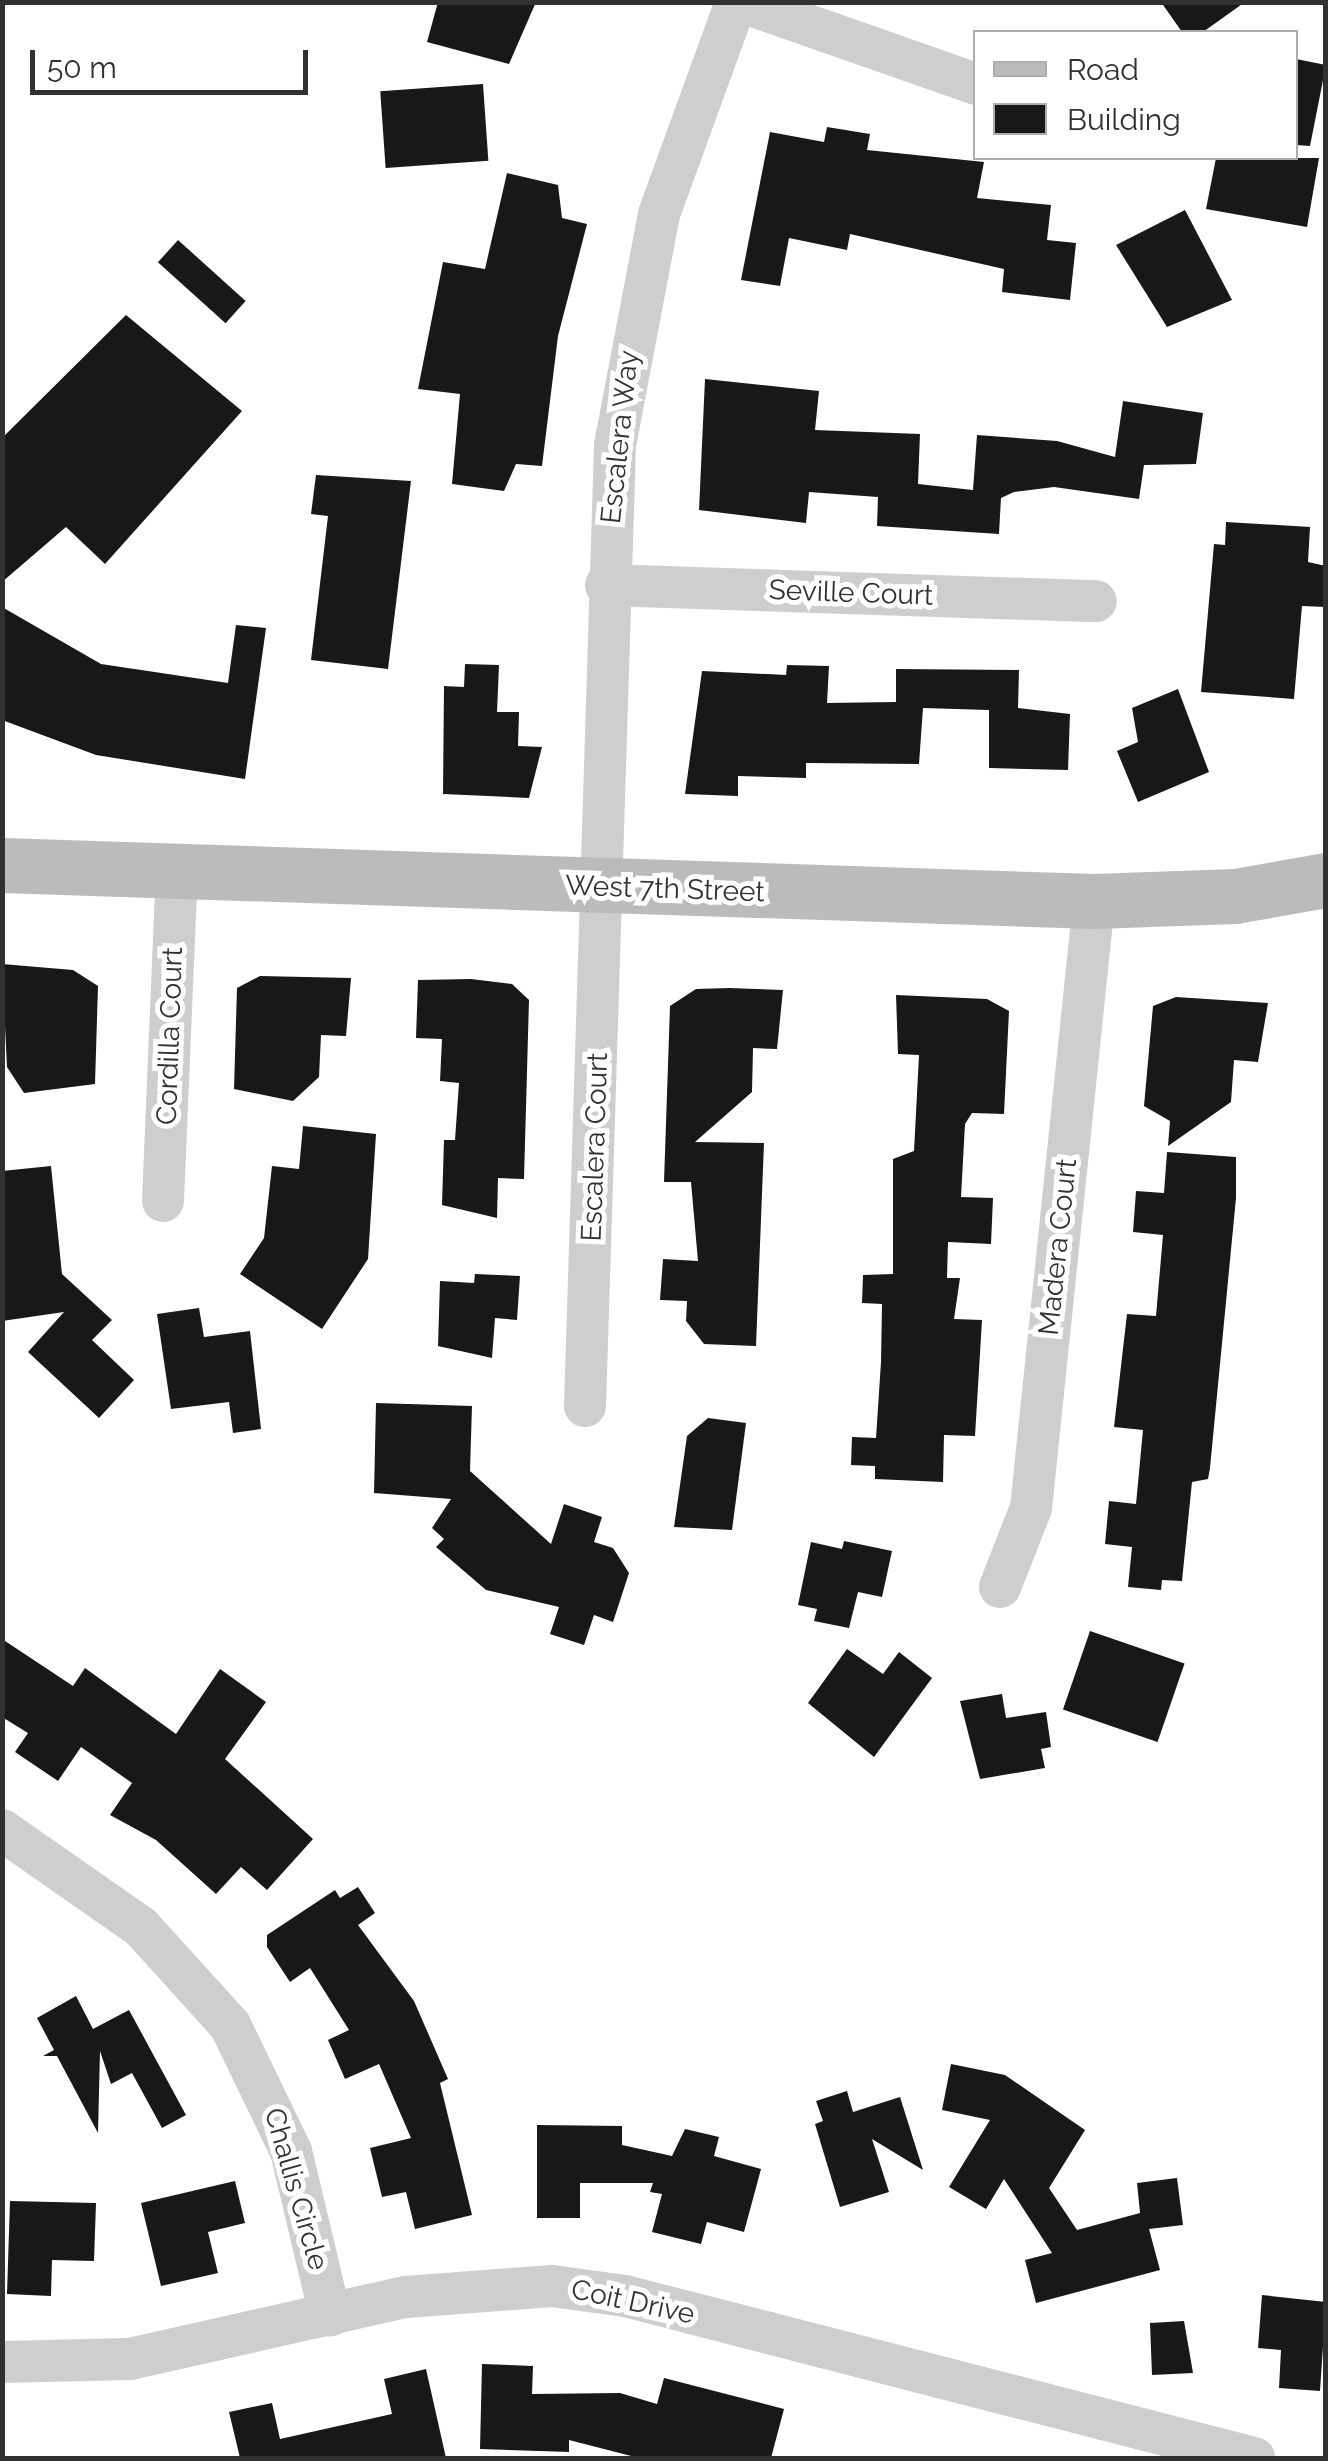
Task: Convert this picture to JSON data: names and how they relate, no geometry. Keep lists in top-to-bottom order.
{
  "streets": {
    "main road": ["West 7th Street"],
    "street": [
      "Escalera Way",
      "Seville Court",
      "Cordilla Court",
      "Escalera Court",
      "Madera Court",
      "Challis Circle",
      "Coit Drive"
    ]
  },
  "crossings": [
    ["Escalera Way", "Seville Court"],
    ["Escalera Way", "West 7th Street"],
    ["Escalera Way", "Escalera Court"],
    ["West 7th Street", "Cordilla Court"],
    ["West 7th Street", "Escalera Court"],
    ["West 7th Street", "Madera Court"],
    ["Challis Circle", "Coit Drive"]
  ],
  "legend": ["Road", "Building"],
  "scale_bar": "50 m"
}
